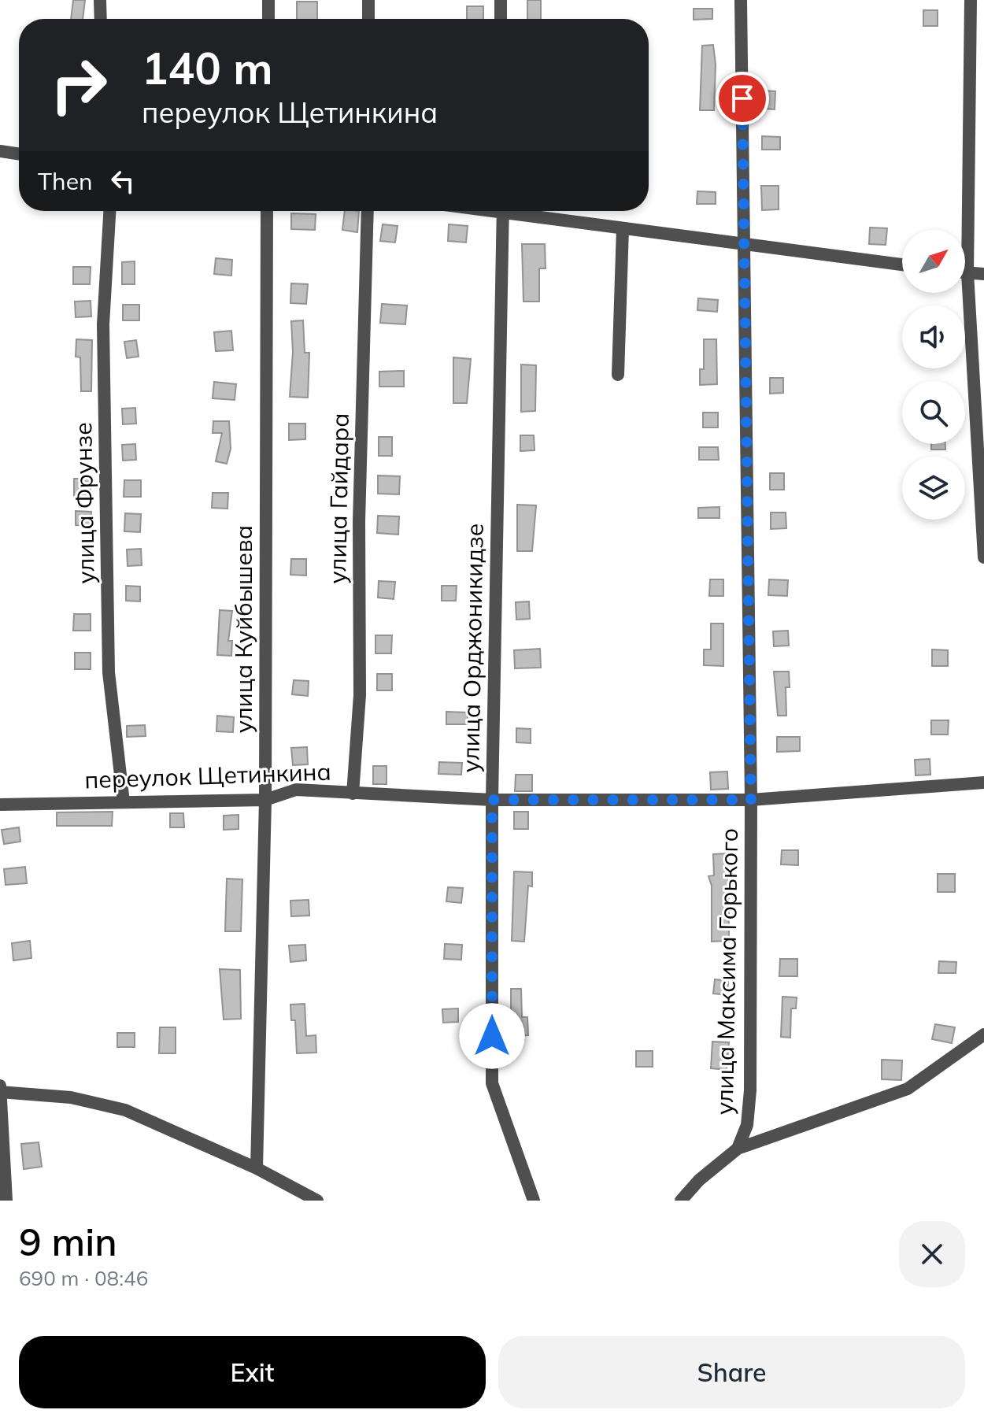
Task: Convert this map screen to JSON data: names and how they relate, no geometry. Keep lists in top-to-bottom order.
{
  "streets": {
    "street": [
      "улица Гайдара",
      "улица Фрунзе",
      "улица Куйбышева",
      "улица Орджоникидзе",
      "переулок Щетинкина",
      "улица Максима Горького"
    ]
  },
  "crossings": [
    ["улица Гайдара", "переулок Щетинкина"],
    ["улица Фрунзе", "переулок Щетинкина"],
    ["улица Куйбышева", "переулок Щетинкина"],
    ["улица Орджоникидзе", "переулок Щетинкина"],
    ["переулок Щетинкина", "улица Максима Горького"]
  ],
  "north": "top right",
  "page": {
    "turn": ["140 m", "переулок Щетинкина"],
    "then": "Then",
    "heading": ["9 min", "690 m · 08:46"],
    "buttons": ["Exit", "Share"]
  }
}
